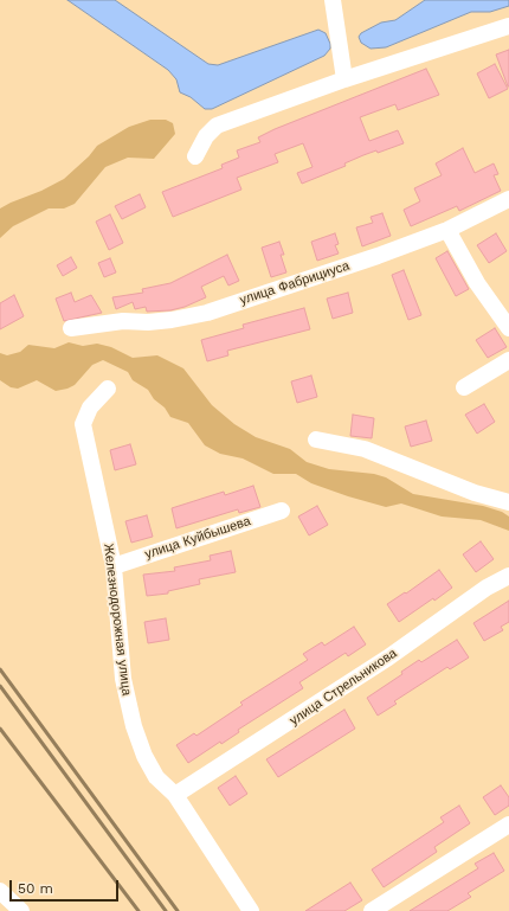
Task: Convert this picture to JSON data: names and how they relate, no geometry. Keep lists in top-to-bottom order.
{
  "streets": {
    "street": [
      "улица Фабрициуса",
      "улица Куйбышева",
      "Железнодорожная улица",
      "улица Стрельникова"
    ]
  },
  "crossings": [
    ["улица Куйбышева", "Железнодорожная улица"],
    ["Железнодорожная улица", "улица Стрельникова"]
  ],
  "scale_bar": "50 m"
}
